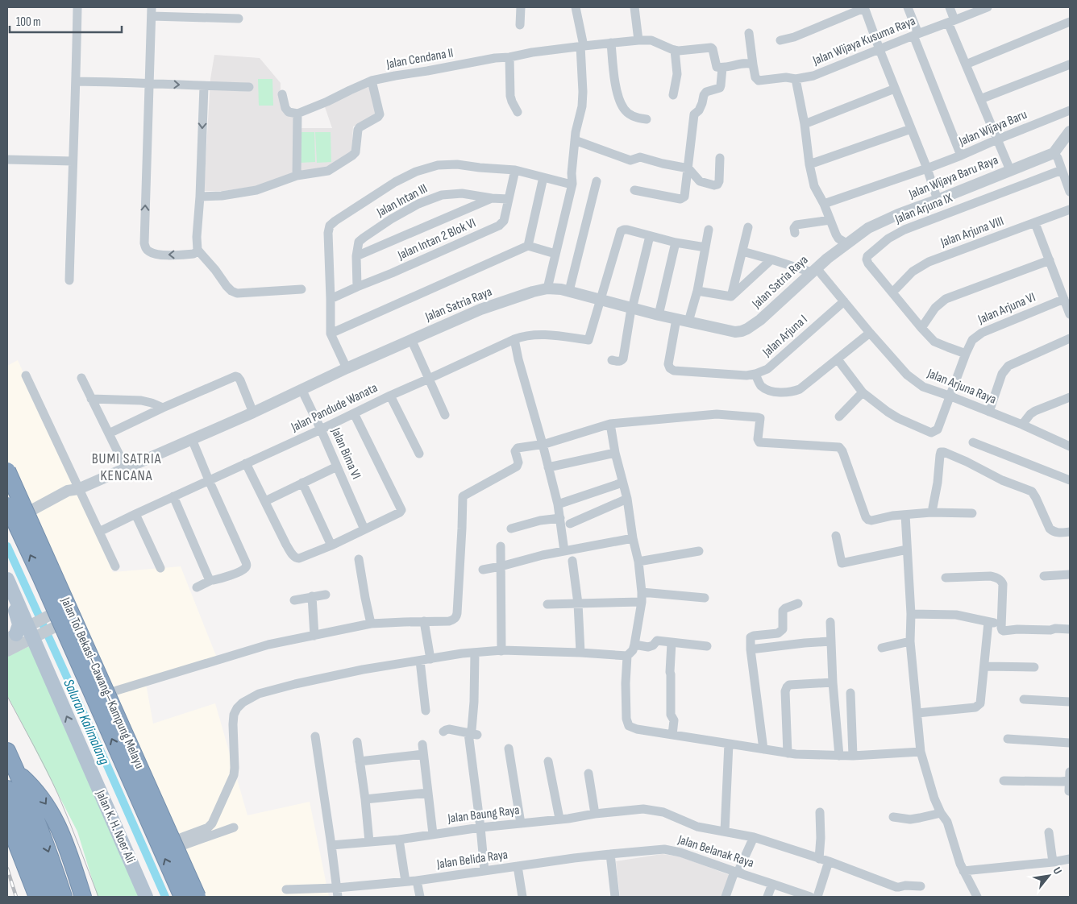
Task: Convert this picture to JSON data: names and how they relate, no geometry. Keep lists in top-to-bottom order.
{
  "streets": {
    "highway": ["Jalan Tol Bekasi–Cawang–Kampung Melayu"],
    "main road": ["Jalan K. H. Noer Ali"],
    "street": [
      "Jalan Wijaya Kusuma Raya",
      "Jalan Cendana II",
      "Jalan Wijaya Baru",
      "Jalan Wijaya Baru Raya",
      "Jalan Intan III",
      "Jalan Arjuna IX",
      "Jalan Arjuna VIII",
      "Jalan Intan 2 Blok VI",
      "Jalan Satria Raya",
      "Jalan Arjuna VI",
      "Jalan Arjuna I",
      "Jalan Arjuna Raya",
      "Jalan Pandude Wanata",
      "Jalan Bima VI",
      "Jalan Baung Raya",
      "Jalan Belanak Raya",
      "Jalan Belida Raya"
    ]
  },
  "crossings": [
    ["Jalan Wijaya Baru Raya", "Jalan Arjuna IX"],
    ["Jalan Wijaya Baru Raya", "Jalan Satria Raya"],
    ["Jalan Intan III", "Jalan Intan 2 Blok VI"],
    ["Jalan Arjuna IX", "Jalan Arjuna VIII"],
    ["Jalan Arjuna IX", "Jalan Arjuna VI"],
    ["Jalan Satria Raya", "Jalan Arjuna I"],
    ["Jalan Satria Raya", "Jalan Arjuna Raya"],
    ["Jalan Satria Raya", "Jalan Pandude Wanata"],
    ["Jalan Satria Raya", "Jalan Bima VI"],
    ["Jalan Satria Raya", "Jalan Tol Bekasi–Cawang–Kampung Melayu"],
    ["Jalan Arjuna VI", "Jalan Arjuna Raya"],
    ["Jalan Arjuna I", "Jalan Arjuna Raya"],
    ["Jalan Pandude Wanata", "Jalan Bima VI"],
    ["Jalan Belanak Raya", "Jalan Belida Raya"]
  ],
  "districts": ["BUMI SATRIA KENCANA"],
  "water": ["Saluran Kalimalang"],
  "scale_bar": "100 m",
  "north": "top right"
}
